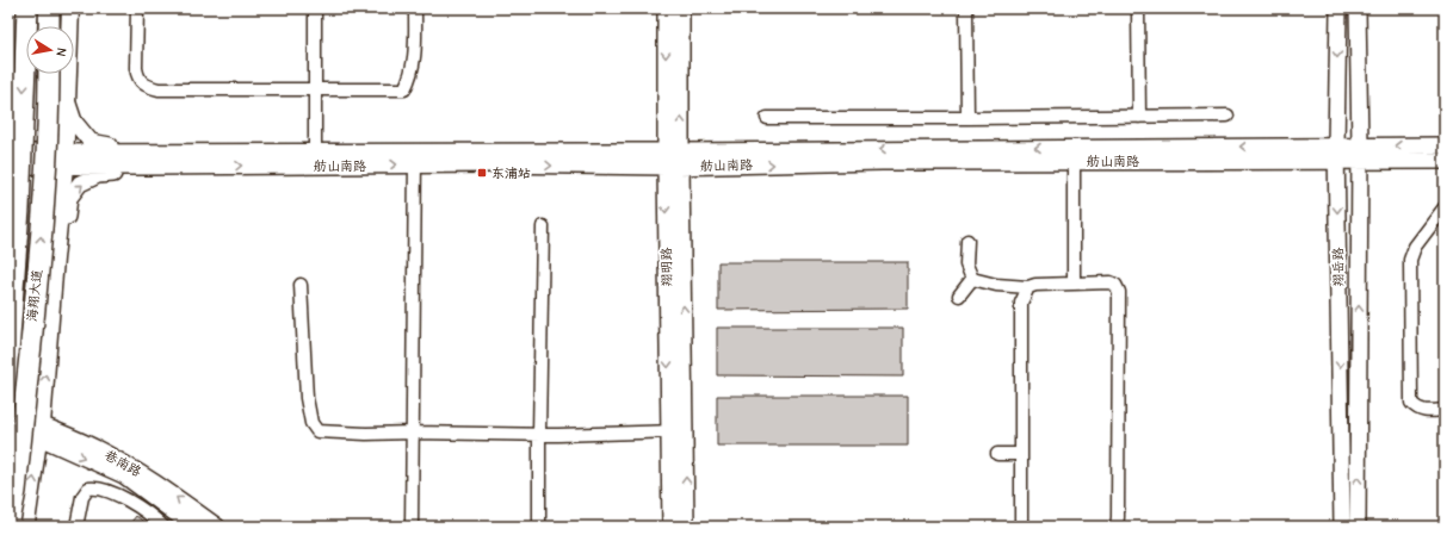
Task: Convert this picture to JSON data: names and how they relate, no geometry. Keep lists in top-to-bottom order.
{
  "streets": {
    "highway": ["海翔大道"],
    "street": [
      "舫山南路",
      "翔明路",
      "翔岳路",
      "巷南路"
    ]
  },
  "crossings": [
    ["舫山南路", "翔明路"],
    ["舫山南路", "翔岳路"]
  ],
  "places": {
    "transit": ["东浦站"]
  },
  "north": "right"
}
